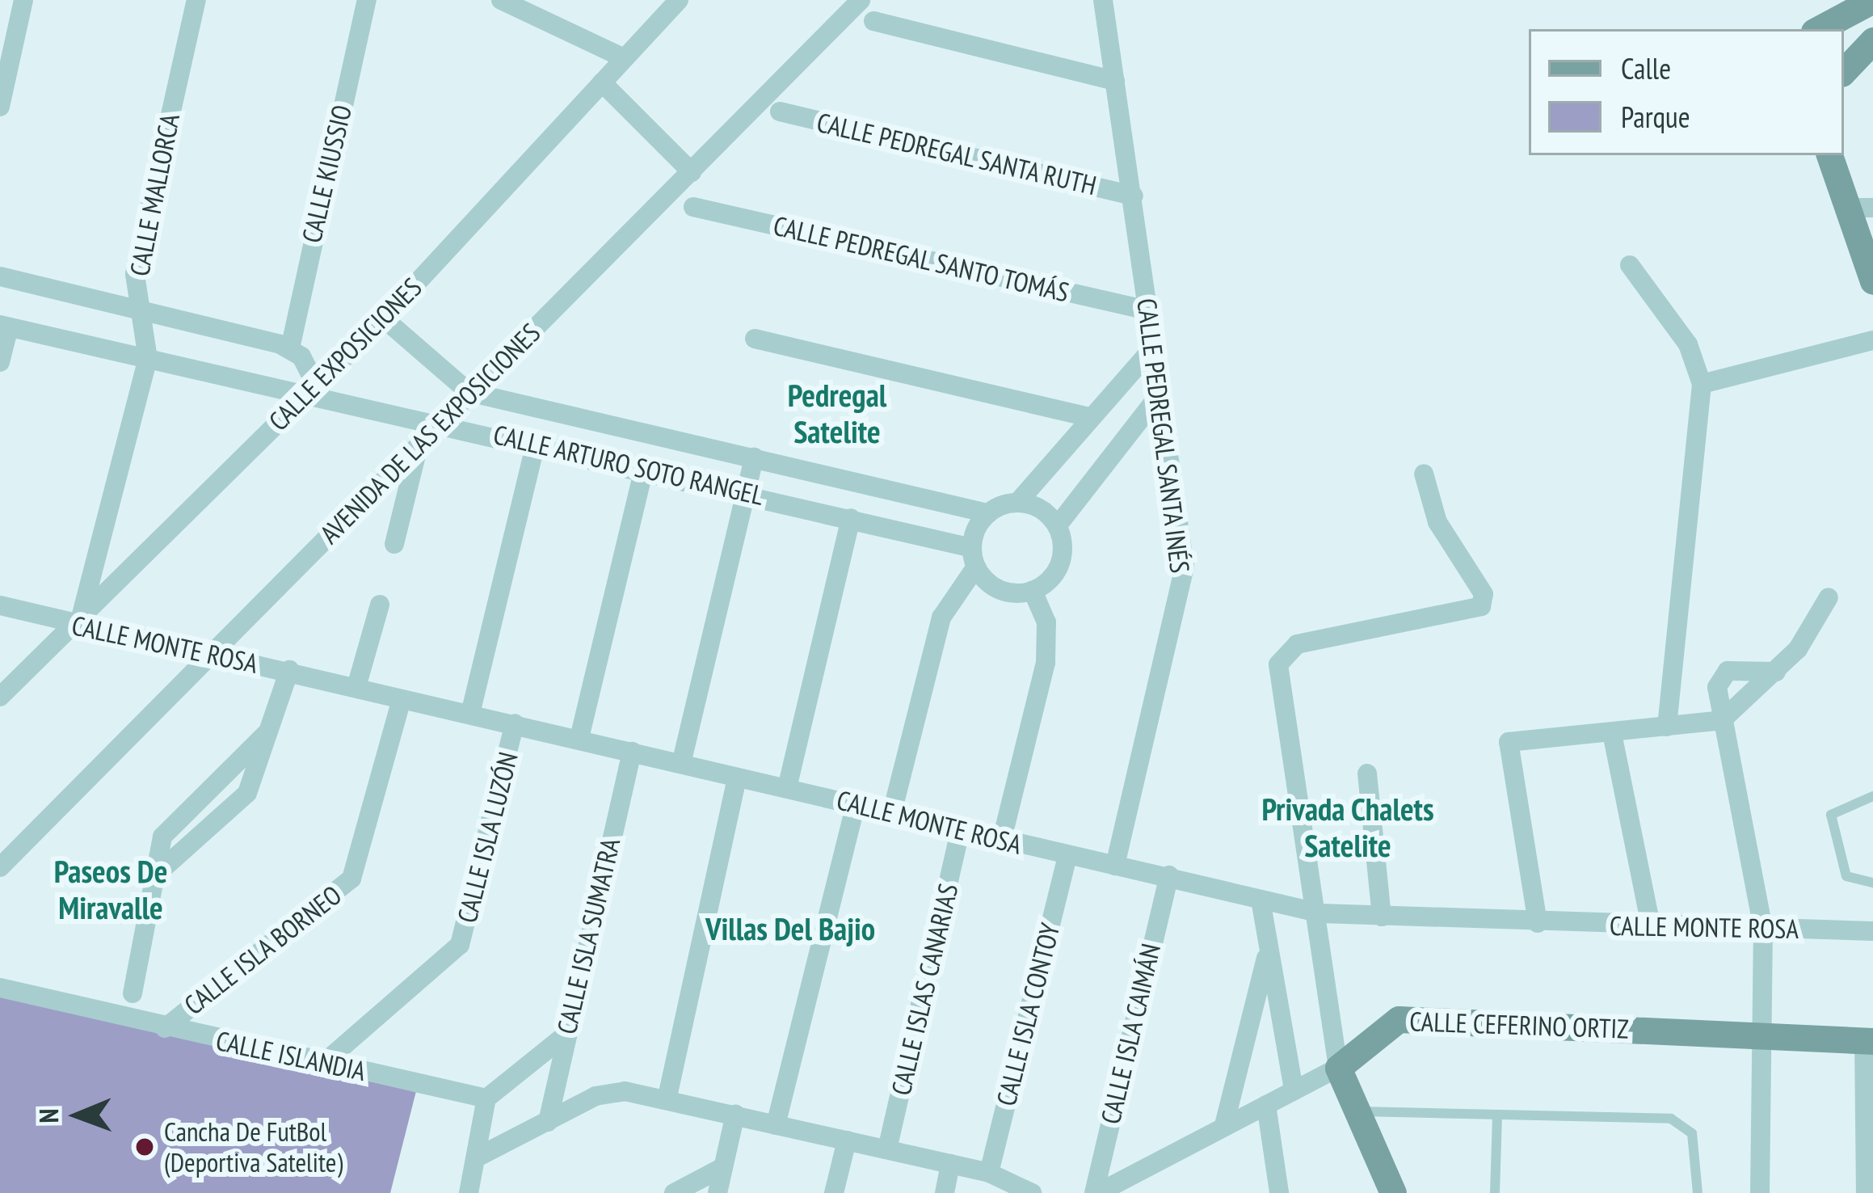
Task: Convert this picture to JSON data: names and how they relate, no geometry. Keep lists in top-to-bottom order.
{
  "streets": {
    "street": [
      "CALLE PEDREGAL SANTA RUTH",
      "CALLE KIUSSIO",
      "CALLE MALLORCA",
      "CALLE PEDREGAL SANTO TOMÁS",
      "CALLE EXPOSICIONES",
      "AVENIDA DE LAS EXPOSICIONES",
      "CALLE PEDREGAL SANTA INÉS",
      "CALLE ARTURO SOTO RANGEL",
      "CALLE MONTE ROSA",
      "CALLE ISLA LUZÓN",
      "CALLE ISLA SUMATRA",
      "CALLE ISLA BORNEO",
      "CALLE ISLAS CANARIAS",
      "CALLE ISLA CONTOY",
      "CALLE CEFERINO ORTIZ",
      "CALLE ISLA CAIMÁN",
      "CALLE ISLANDIA"
    ]
  },
  "crossings": [
    ["CALLE PEDREGAL SANTA RUTH", "CALLE PEDREGAL SANTA INÉS"],
    ["CALLE MALLORCA", "CALLE EXPOSICIONES"],
    ["CALLE MALLORCA", "CALLE ARTURO SOTO RANGEL"],
    ["CALLE MALLORCA", "CALLE MONTE ROSA"],
    ["CALLE PEDREGAL SANTO TOMÁS", "CALLE PEDREGAL SANTA INÉS"],
    ["CALLE EXPOSICIONES", "CALLE ARTURO SOTO RANGEL"],
    ["CALLE EXPOSICIONES", "CALLE MONTE ROSA"],
    ["AVENIDA DE LAS EXPOSICIONES", "CALLE ARTURO SOTO RANGEL"],
    ["AVENIDA DE LAS EXPOSICIONES", "CALLE MONTE ROSA"],
    ["CALLE PEDREGAL SANTA INÉS", "CALLE MONTE ROSA"],
    ["CALLE MONTE ROSA", "CALLE ISLA LUZÓN"],
    ["CALLE MONTE ROSA", "CALLE ISLA SUMATRA"],
    ["CALLE MONTE ROSA", "CALLE ISLA BORNEO"],
    ["CALLE MONTE ROSA", "CALLE ISLAS CANARIAS"],
    ["CALLE MONTE ROSA", "CALLE ISLA CONTOY"],
    ["CALLE MONTE ROSA", "CALLE ISLA CAIMÁN"],
    ["CALLE ISLA LUZÓN", "CALLE ISLANDIA"],
    ["CALLE ISLA BORNEO", "CALLE ISLANDIA"],
    ["CALLE CEFERINO ORTIZ", "CALLE ISLA CAIMÁN"]
  ],
  "districts": [
    "Pedregal Satelite",
    "Privada Chalets Satelite",
    "Paseos De Miravalle",
    "Villas Del Bajio"
  ],
  "places": ["Cancha De FutBol (Deportiva Satelite)"],
  "legend": ["Calle", "Parque"],
  "north": "left"
}
